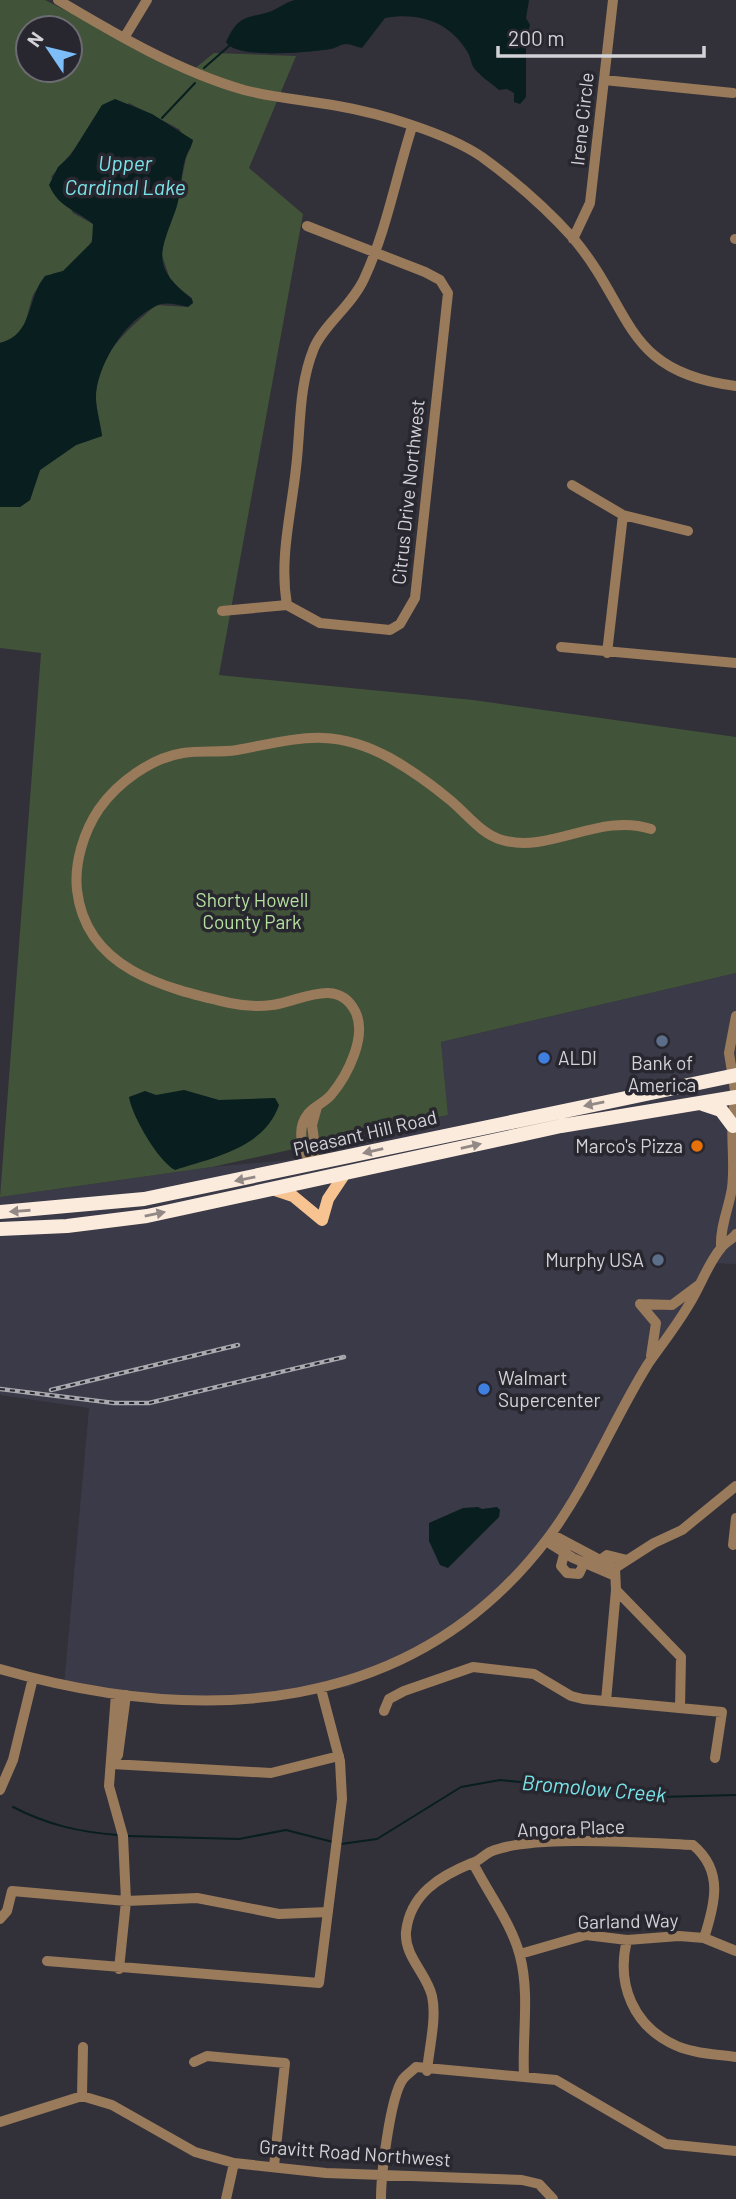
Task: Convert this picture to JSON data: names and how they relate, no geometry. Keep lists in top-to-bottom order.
{
  "streets": {
    "highway": ["Pleasant Hill Road"],
    "street": [
      "Irene Circle",
      "Citrus Drive Northwest",
      "Angora Place",
      "Garland Way",
      "Gravitt Road Northwest"
    ]
  },
  "crossings": [
    ["Angora Place", "Garland Way"]
  ],
  "water": ["Upper Cardinal Lake", "Bromolow Creek"],
  "parks": ["Shorty Howell County Park"],
  "places": [
    "Bank of America",
    "ALDI",
    "Marco's Pizza",
    "Murphy USA",
    "Walmart Supercenter"
  ],
  "scale_bar": "200 m",
  "north": "top left"
}
